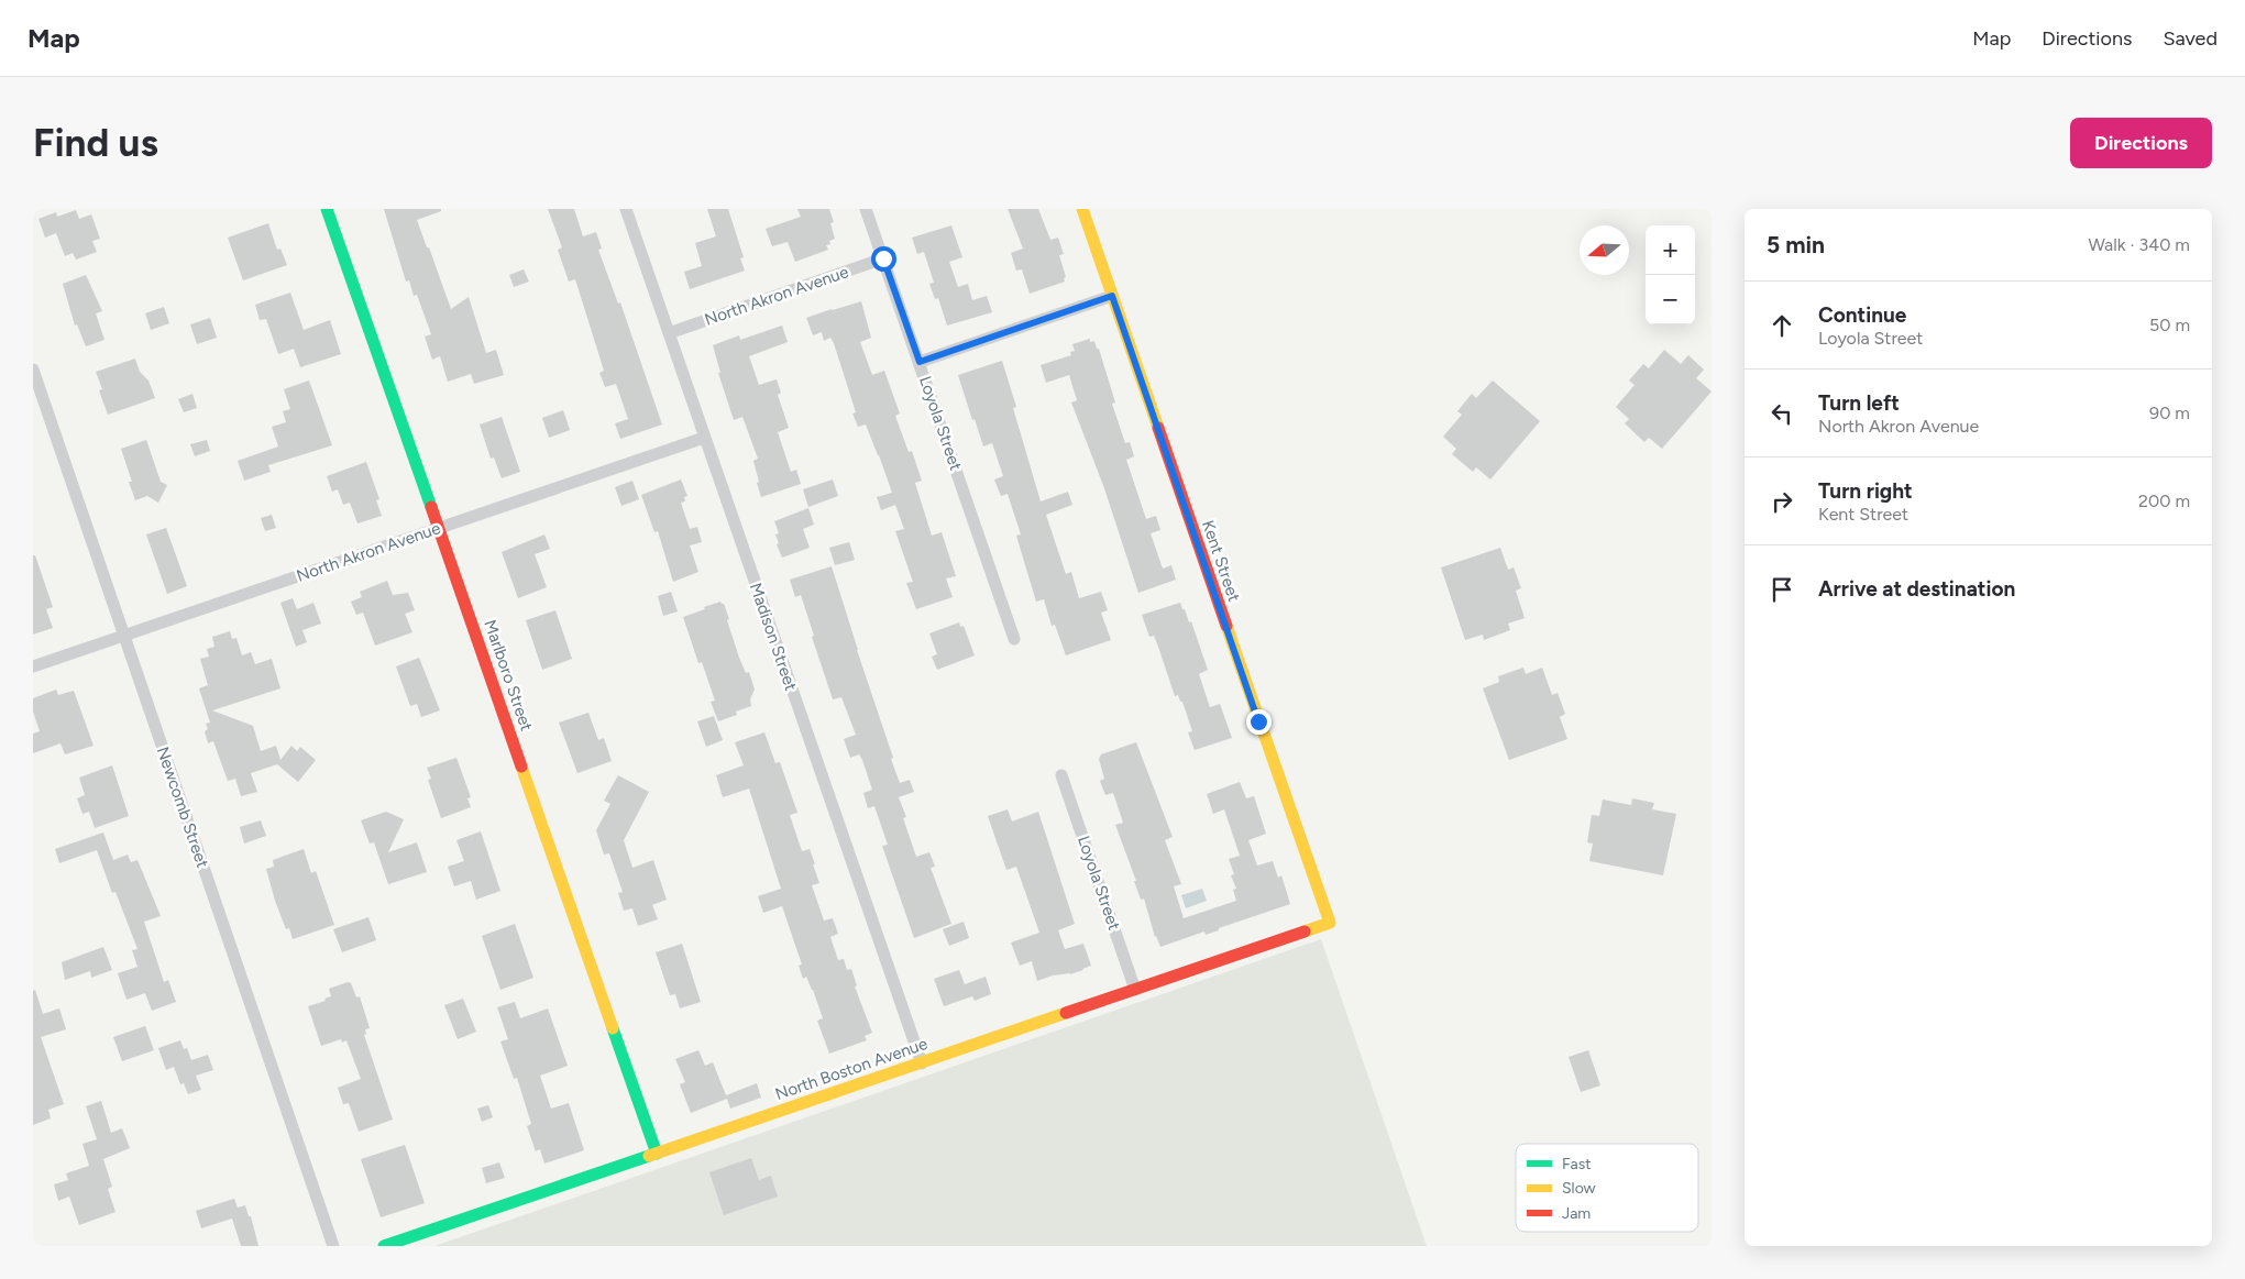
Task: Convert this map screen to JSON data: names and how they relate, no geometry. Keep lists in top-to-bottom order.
{
  "streets": {
    "street": [
      "North Akron Avenue",
      "Loyola Street",
      "Kent Street",
      "Madison Street",
      "Marlboro Street",
      "Newcomb Street",
      "North Boston Avenue"
    ]
  },
  "crossings": [
    ["North Akron Avenue", "Loyola Street"],
    ["North Akron Avenue", "Madison Street"],
    ["North Akron Avenue", "Marlboro Street"],
    ["North Akron Avenue", "Newcomb Street"],
    ["Loyola Street", "North Boston Avenue"],
    ["Kent Street", "North Boston Avenue"],
    ["Madison Street", "North Boston Avenue"],
    ["Marlboro Street", "North Boston Avenue"]
  ],
  "legend": ["Fast", "Slow", "Jam"],
  "north": "left",
  "page": {
    "header": "Map",
    "nav": ["Map", "Directions", "Saved"],
    "buttons": "Directions",
    "title": "Find us",
    "heading": ["5 min", "Walk · 340 m"],
    "map_buttons": ["+", "−"],
    "list": [
      ["Continue", "Loyola Street", "50 m"],
      ["Turn left", "North Akron Avenue", "90 m"],
      ["Turn right", "Kent Street", "200 m"],
      "Arrive at destination"
    ]
  }
}
